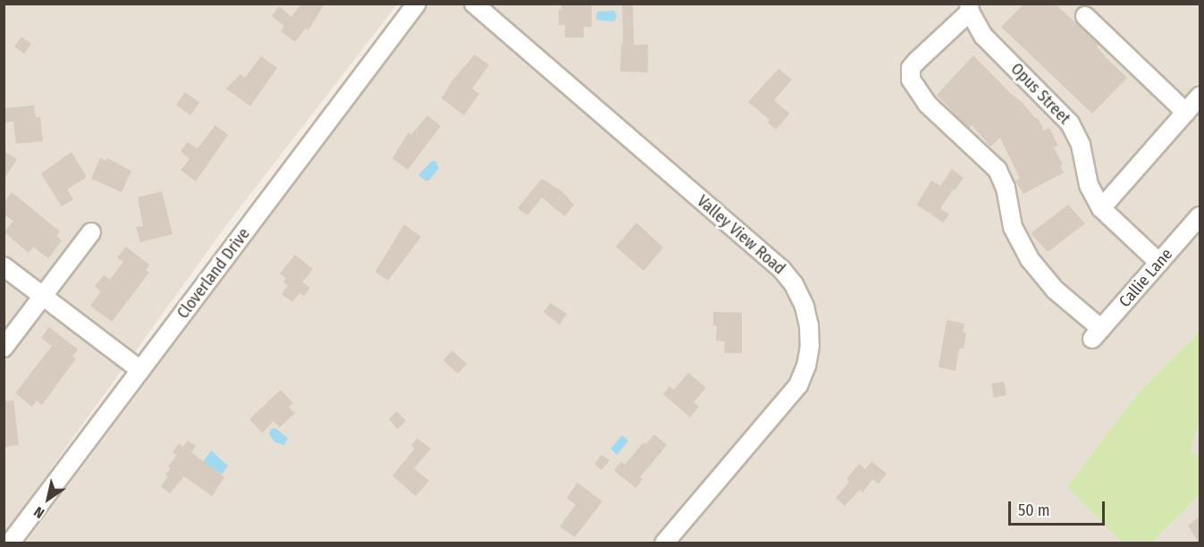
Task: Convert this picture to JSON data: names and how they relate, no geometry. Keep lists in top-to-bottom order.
{
  "streets": {
    "street": [
      "Opus Street",
      "Valley View Road",
      "Cloverland Drive",
      "Callie Lane"
    ]
  },
  "crossings": [
    ["Opus Street", "Callie Lane"]
  ],
  "scale_bar": "50 m",
  "north": "bottom left"
}
